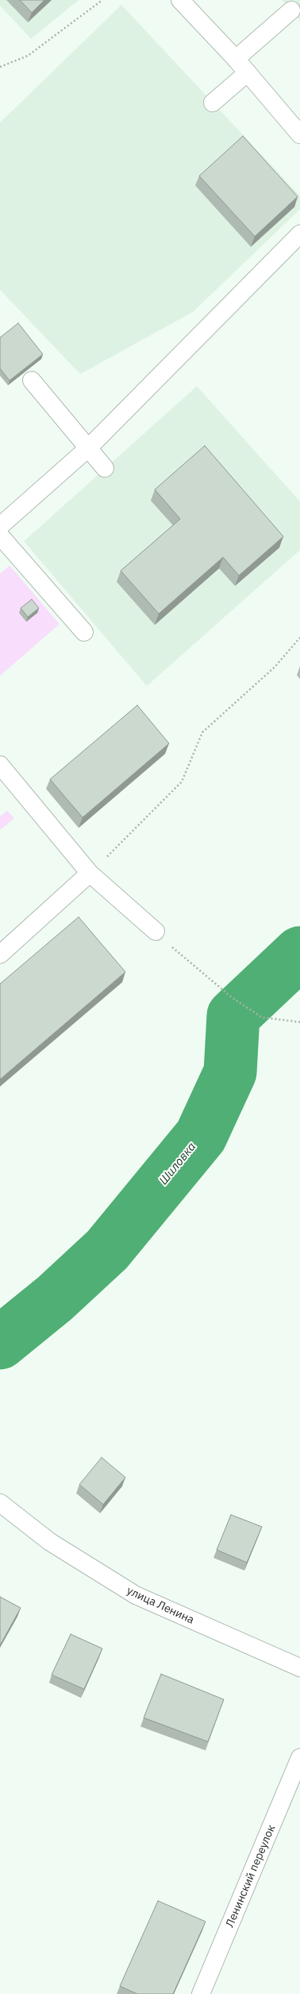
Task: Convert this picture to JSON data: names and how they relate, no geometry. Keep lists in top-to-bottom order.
{
  "streets": {
    "street": ["улица Ленина", "Ленинский переулок"]
  },
  "water": ["Шиловка"]
}
